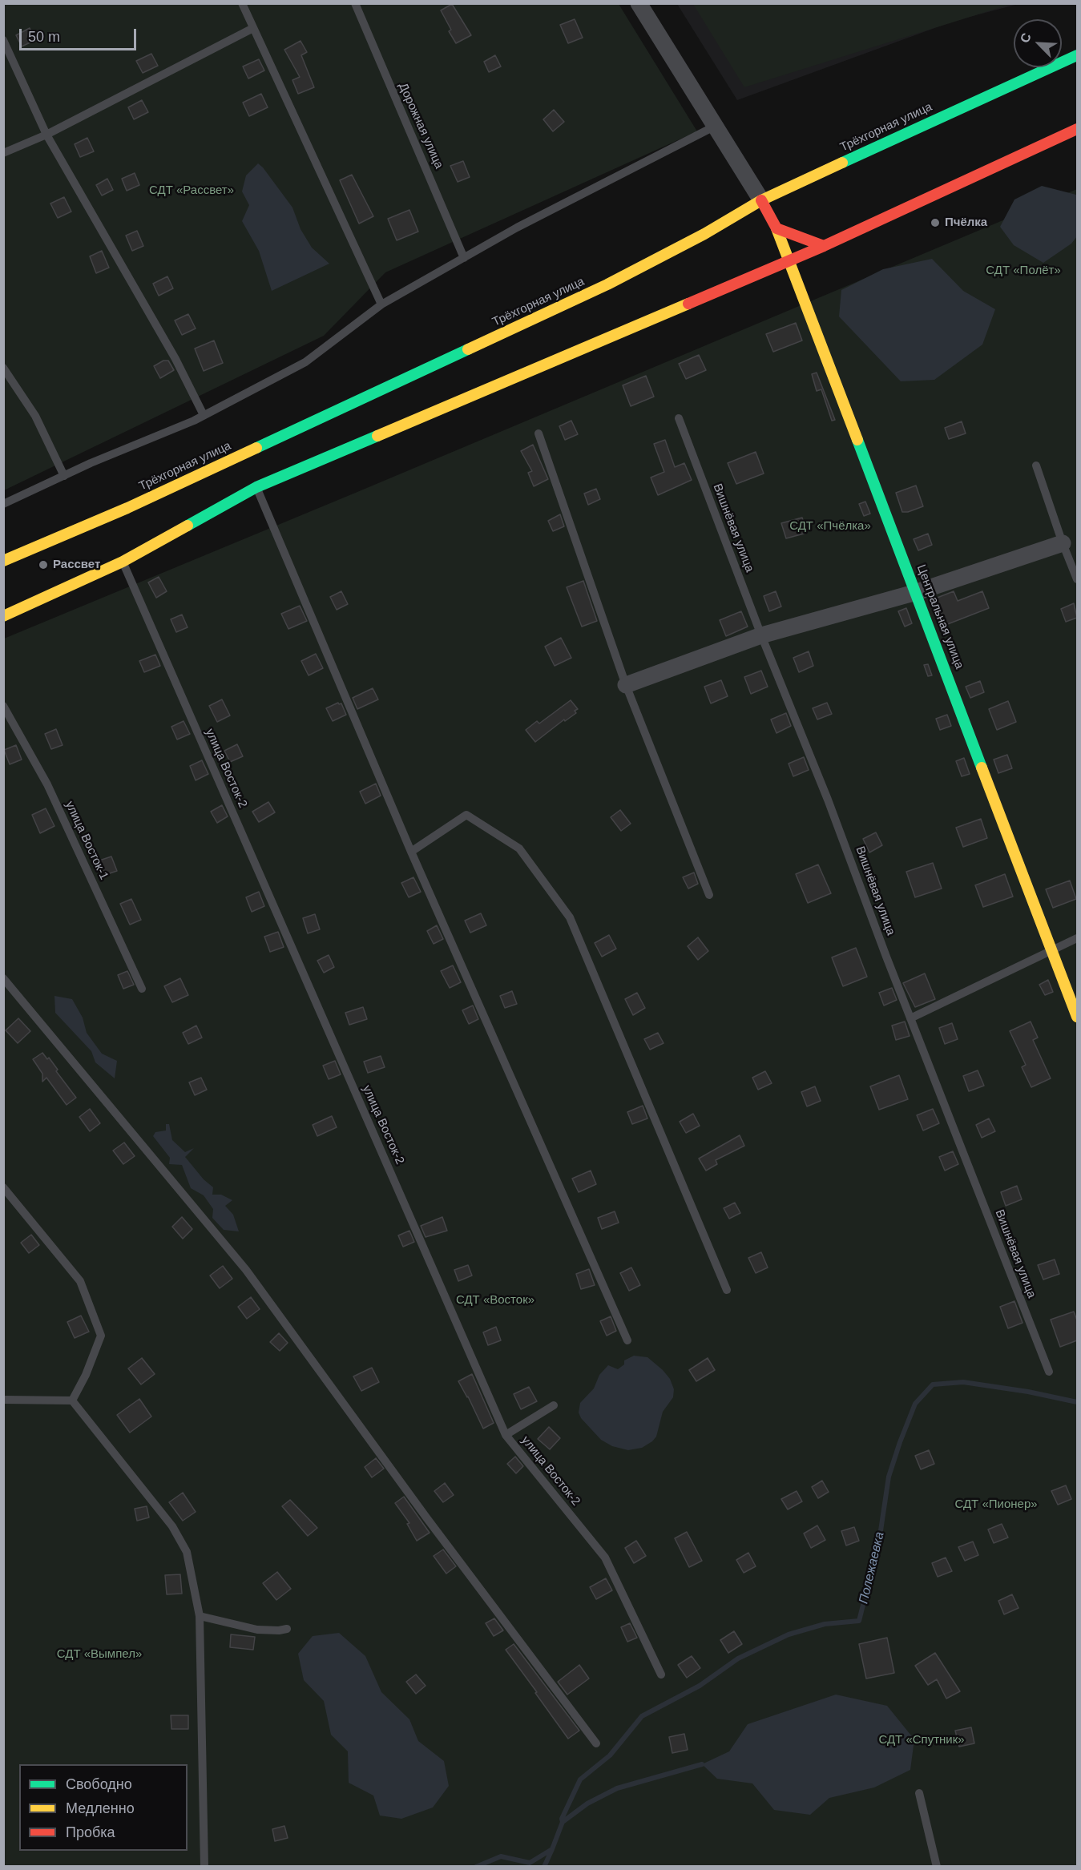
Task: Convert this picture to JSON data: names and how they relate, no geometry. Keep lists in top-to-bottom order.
{
  "streets": {
    "main road": ["Трёхгорная улица", "Центральная улица"],
    "lane": [
      "Дорожная улица",
      "Вишнёвая улица",
      "улица Восток-2",
      "улица Восток-1"
    ]
  },
  "crossings": [
    ["Трёхгорная улица", "Центральная улица"]
  ],
  "water": ["Полежаевка"],
  "parks": [
    "СДТ «Рассвет»",
    "СДТ «Полёт»",
    "СДТ «Пчёлка»",
    "СДТ «Восток»",
    "СДТ «Пионер»",
    "СДТ «Вымпел»",
    "СДТ «Спутник»"
  ],
  "places": ["Пчёлка", "Рассвет"],
  "legend": ["Свободно", "Медленно", "Пробка"],
  "scale_bar": "50 m",
  "north": "top left"
}
